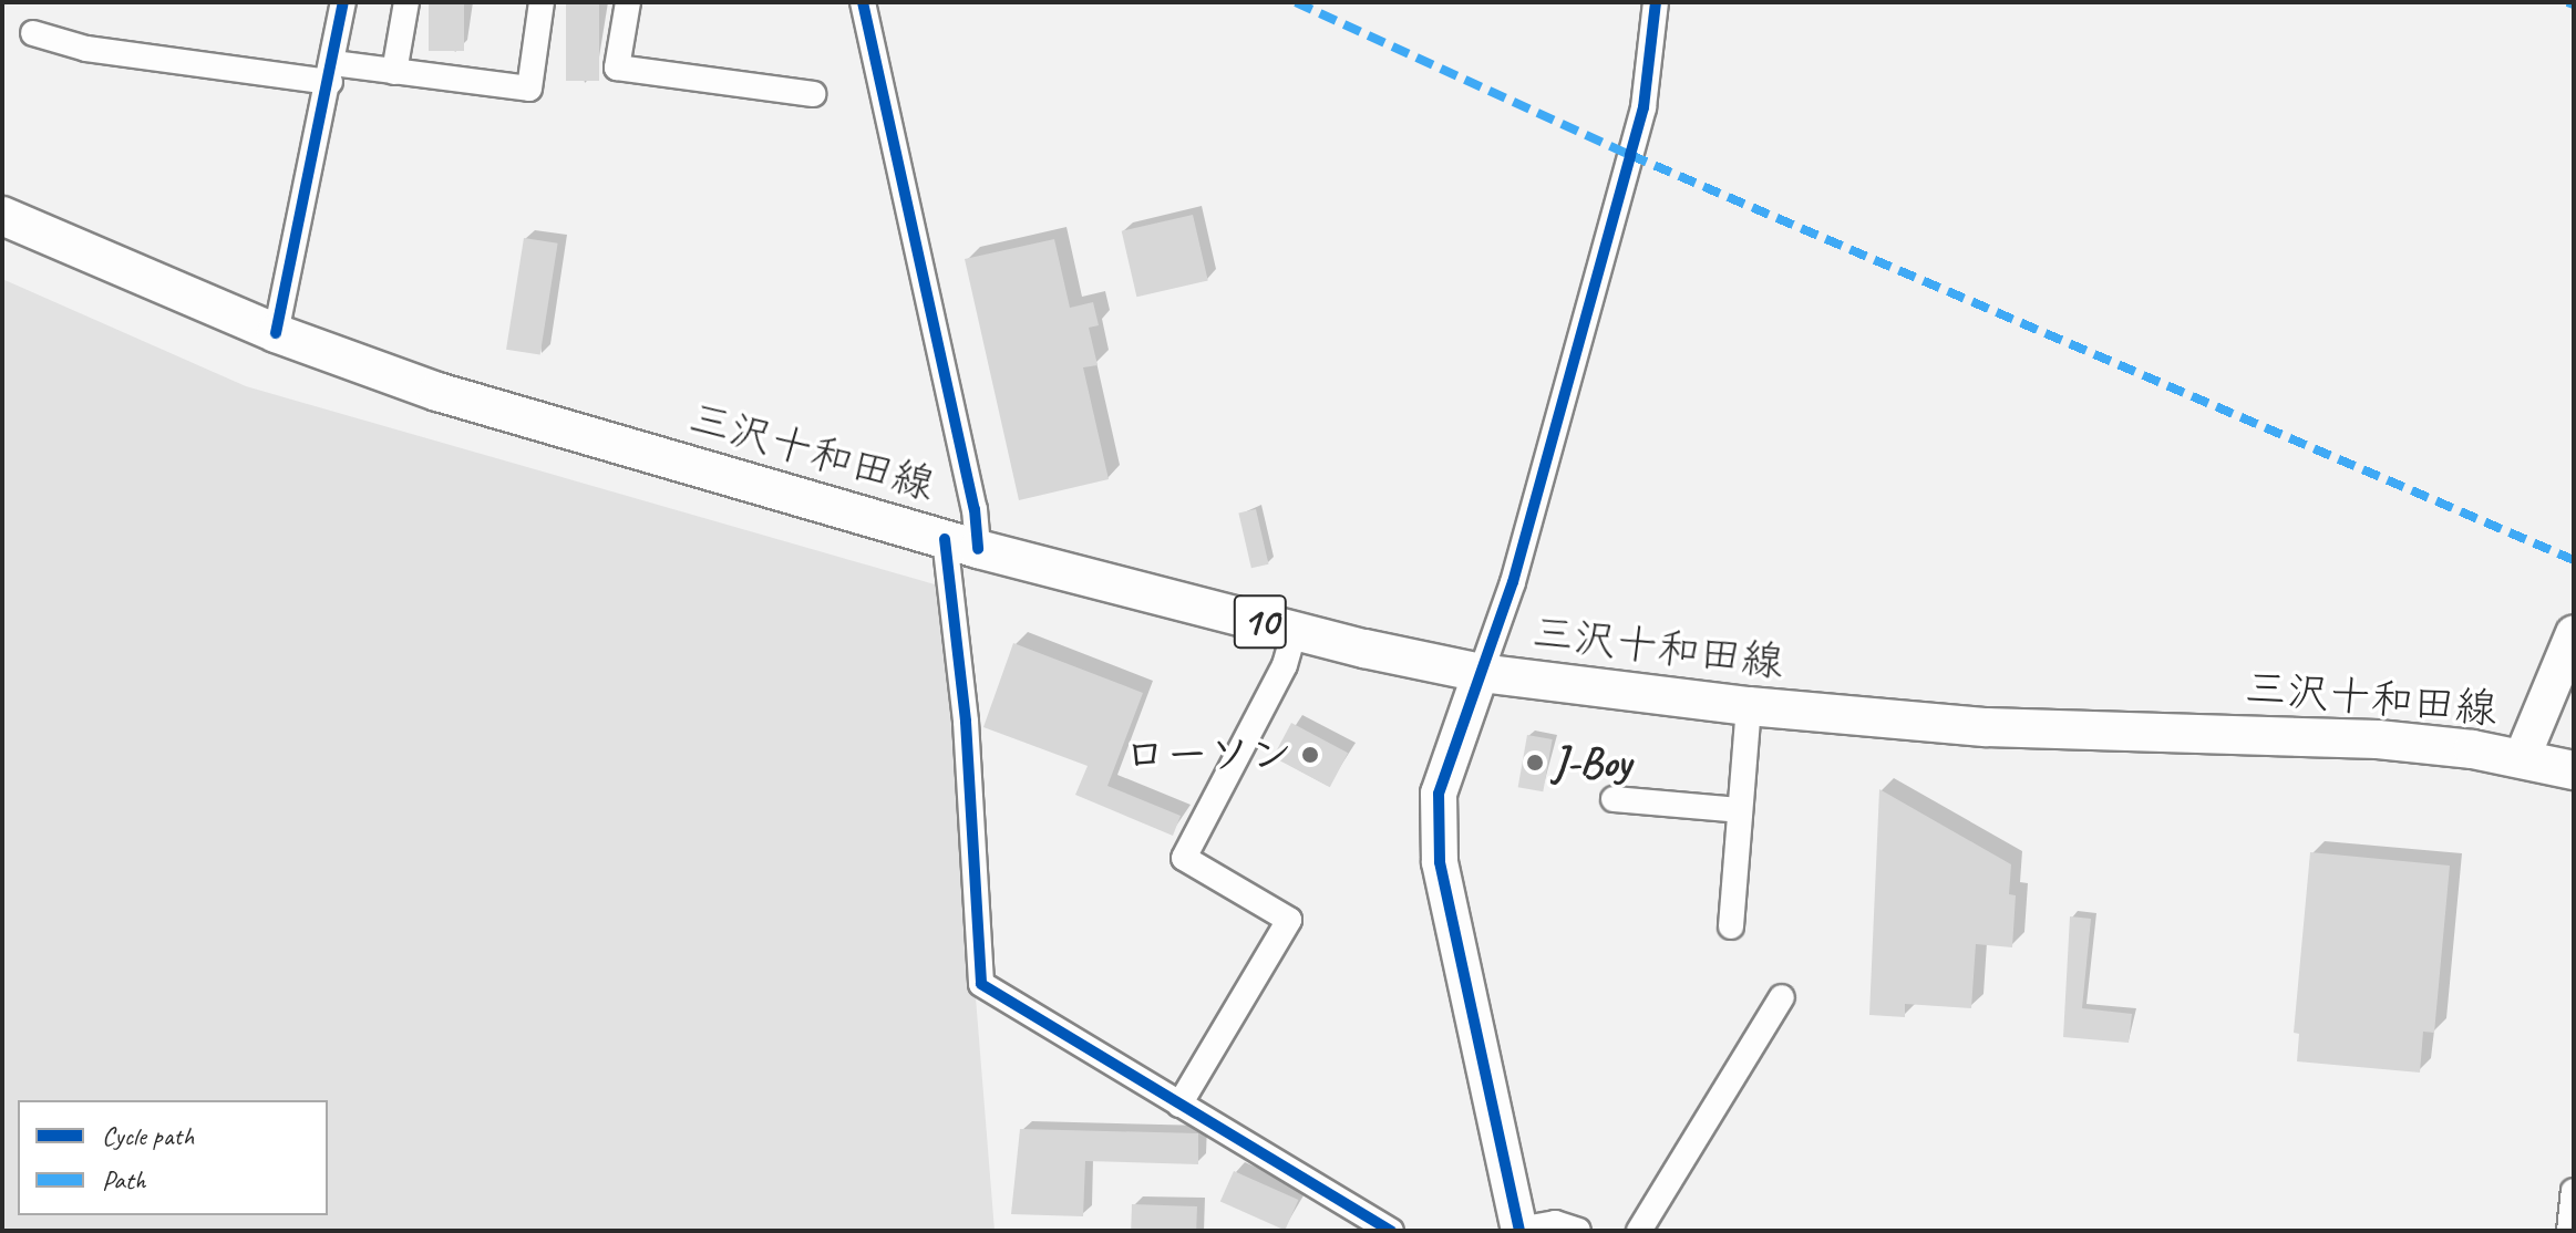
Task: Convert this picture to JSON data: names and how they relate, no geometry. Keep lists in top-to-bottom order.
{
  "streets": {
    "main road": ["三沢十和田線", "10"]
  },
  "places": ["ローソン", "J-Boy"],
  "legend": ["Cycle path", "Path"]
}
